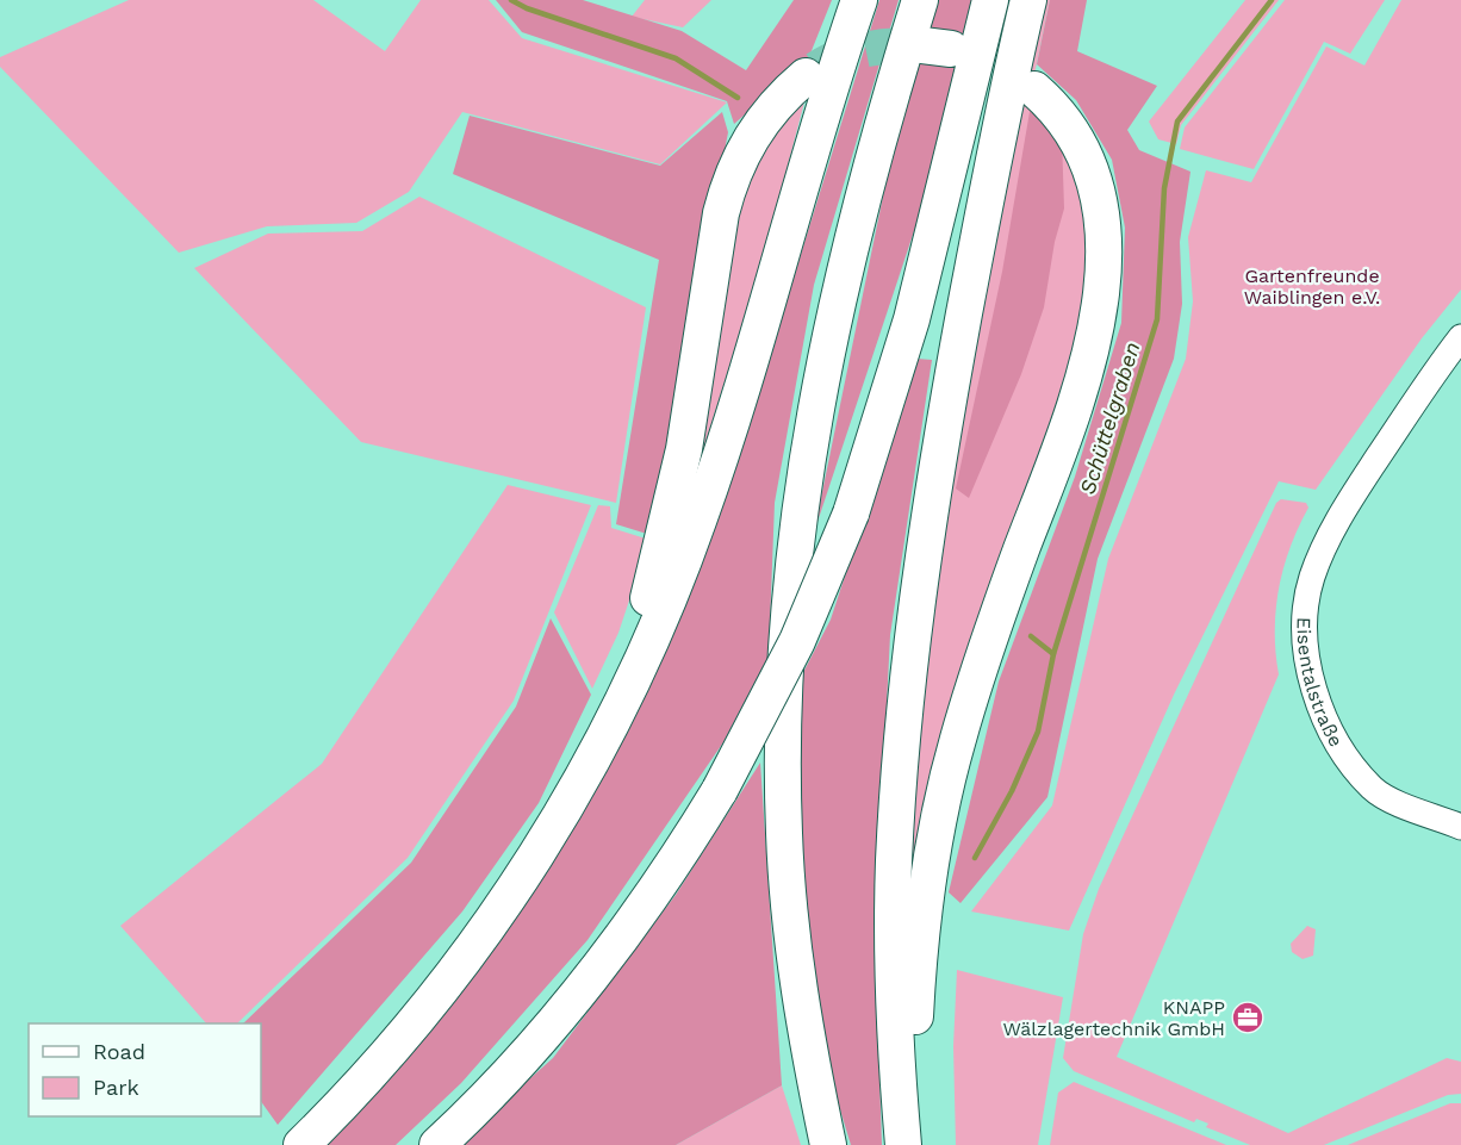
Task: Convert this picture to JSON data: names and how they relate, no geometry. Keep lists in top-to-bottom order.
{
  "streets": {
    "street": ["Eisentalstraße"]
  },
  "water": ["Schüttelgraben"],
  "parks": ["Gartenfreunde Waiblingen e.V."],
  "places": {
    "office": ["KNAPP Wälzlagertechnik GmbH"]
  },
  "legend": ["Road", "Park"]
}
